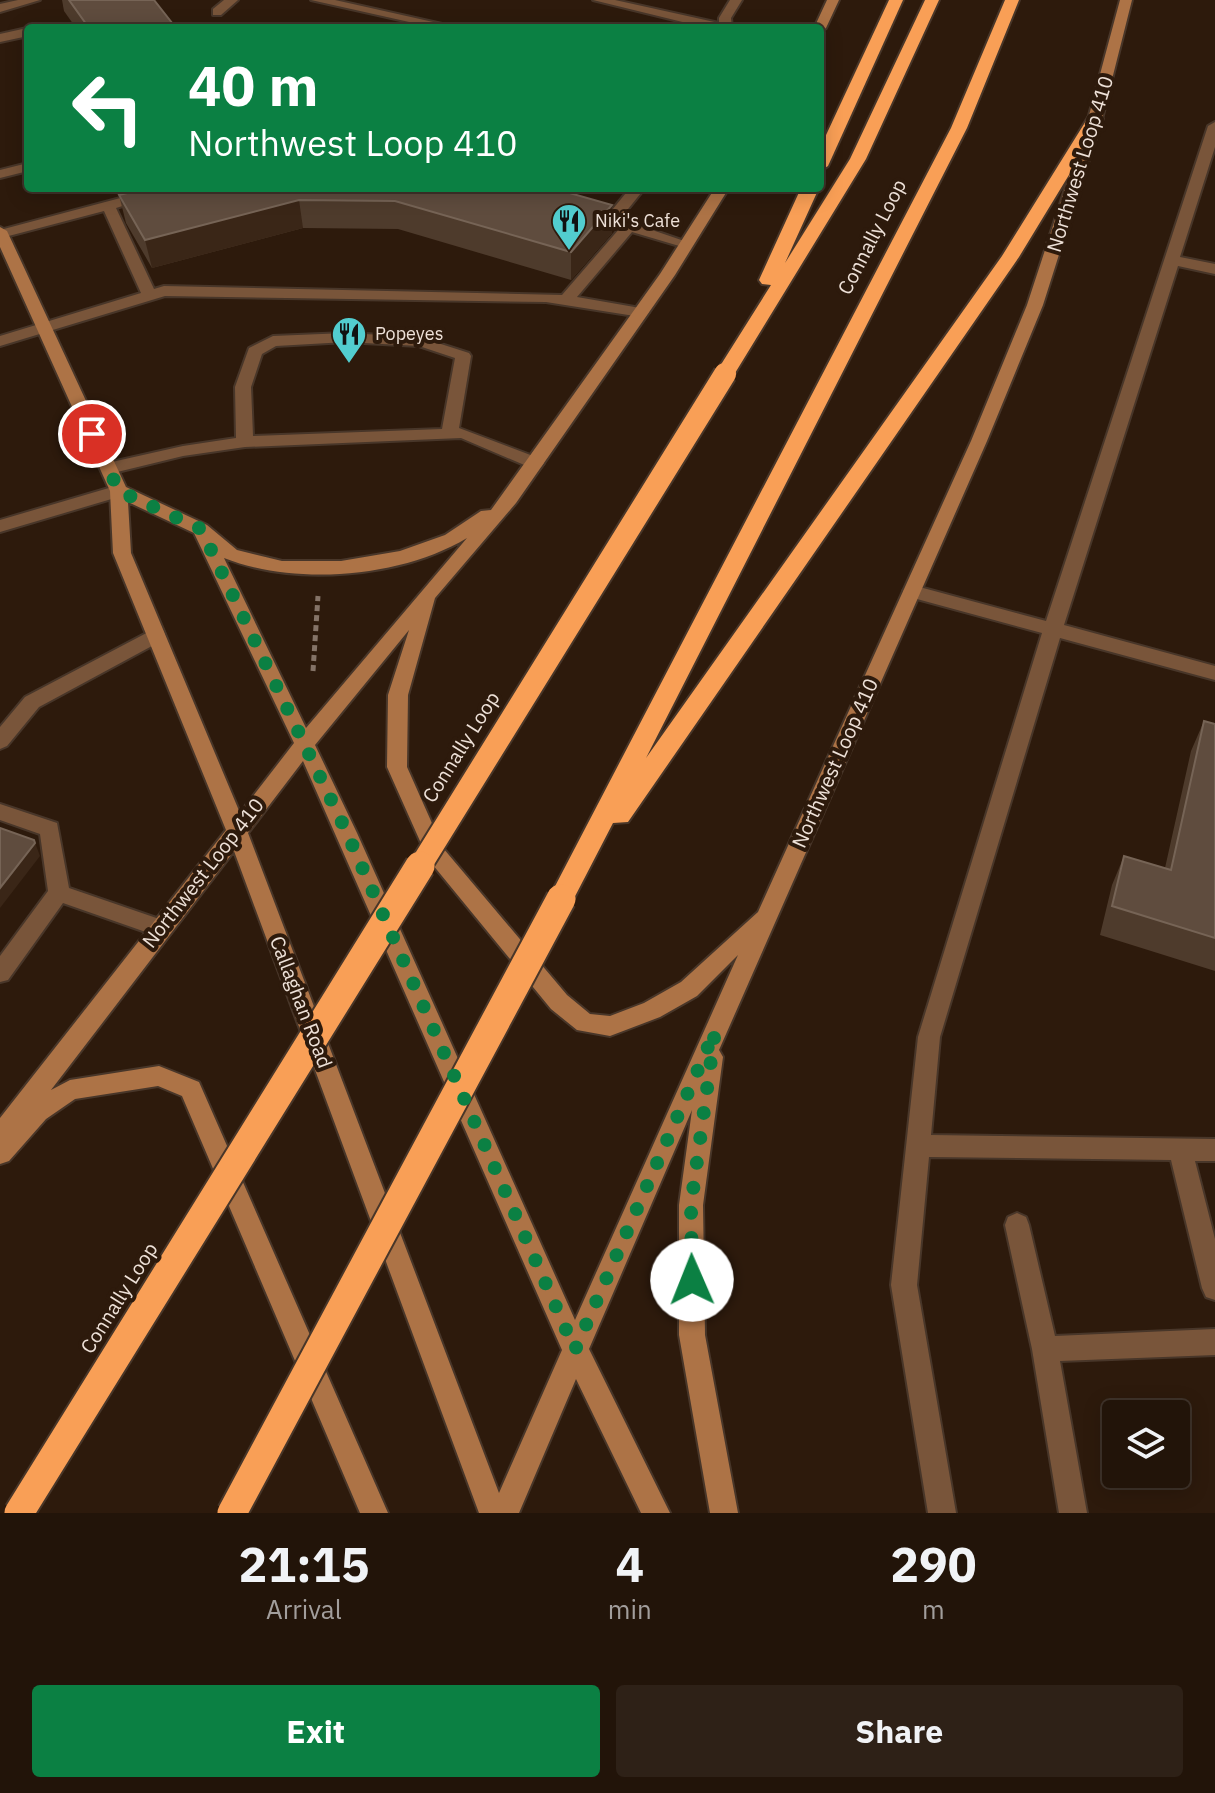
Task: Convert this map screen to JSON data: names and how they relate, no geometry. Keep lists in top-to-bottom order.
{
  "streets": {
    "highway": ["Connally Loop"],
    "main road": ["Northwest Loop 410", "Callaghan Road"]
  },
  "crossings": [
    ["Northwest Loop 410", "Callaghan Road"]
  ],
  "places": {
    "restaurant": ["Niki's Cafe", "Popeyes"]
  },
  "page": {
    "turn": ["40 m", "Northwest Loop 410"],
    "eta": [
      "21:15",
      "Arrival",
      "4",
      "min",
      "290",
      "m"
    ],
    "buttons": ["Exit", "Share"]
  }
}
